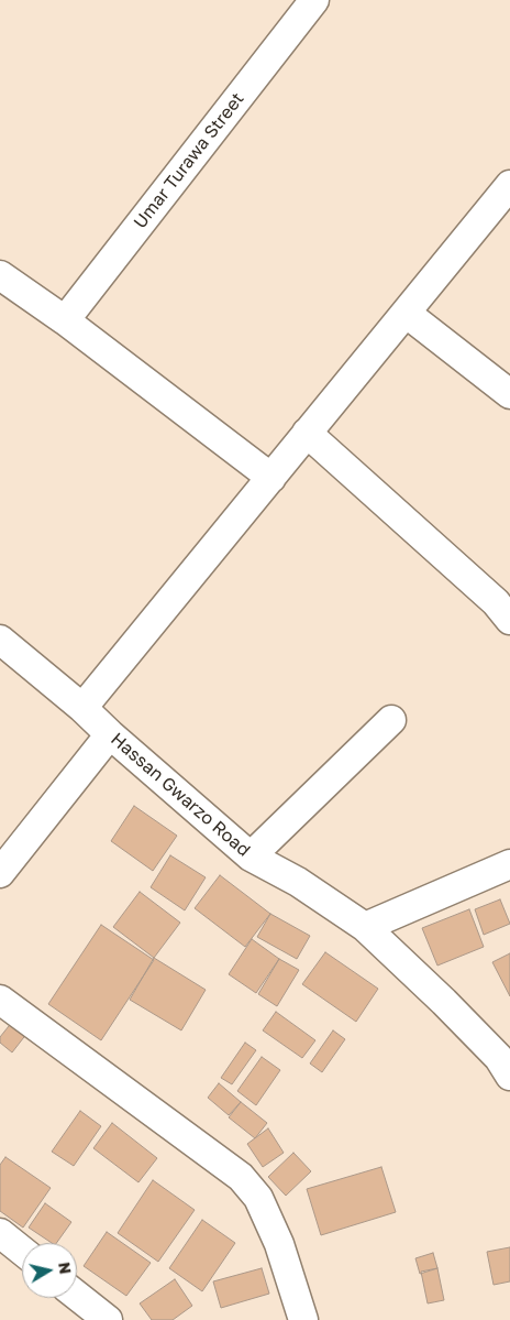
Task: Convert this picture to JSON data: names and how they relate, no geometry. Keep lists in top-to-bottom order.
{
  "streets": {
    "street": ["Umar Turawa Street", "Hassan Gwarzo Road"]
  },
  "north": "right"
}
